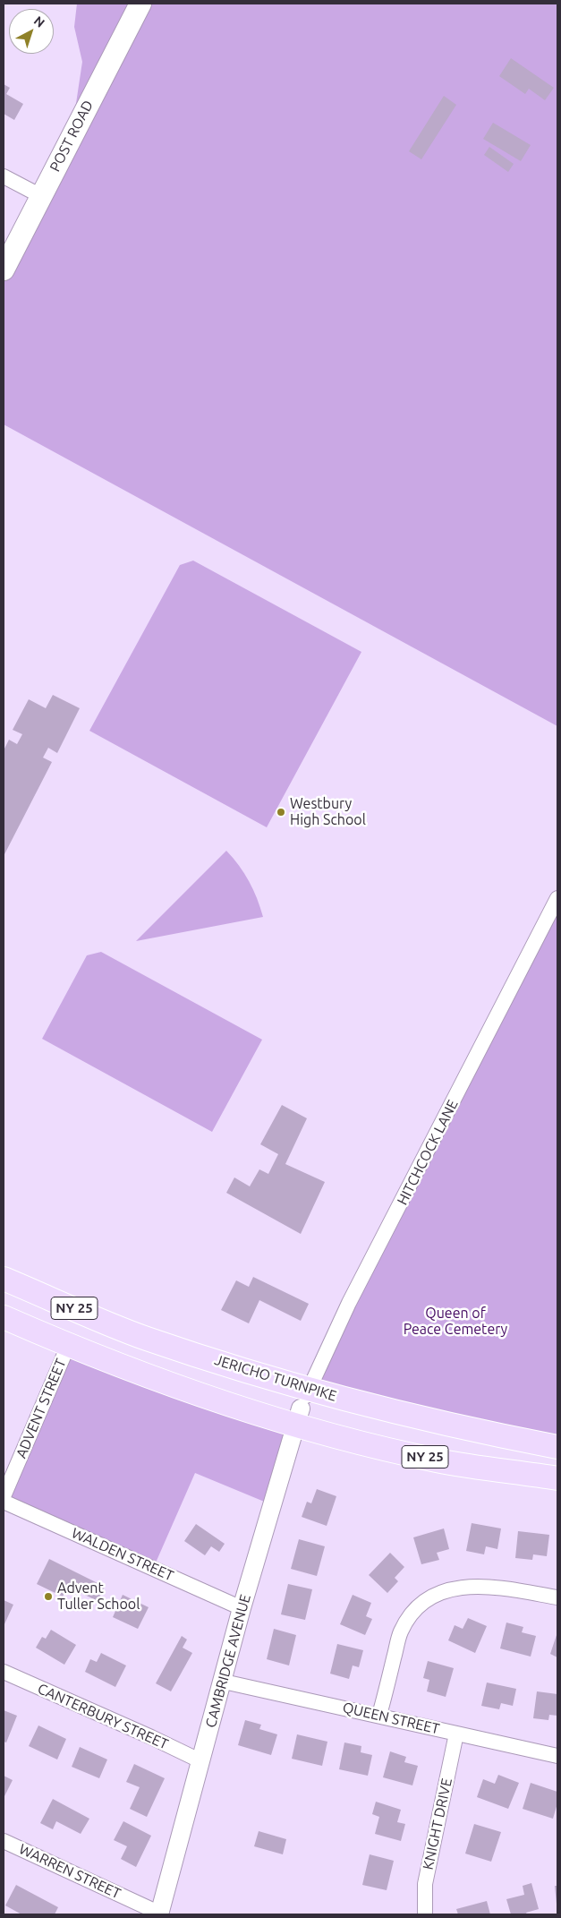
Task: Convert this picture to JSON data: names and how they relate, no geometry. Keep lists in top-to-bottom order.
{
  "streets": {
    "main road": ["POST ROAD", "NY 25", "JERICHO TURNPIKE"],
    "street": [
      "HITCHCOCK LANE",
      "ADVENT STREET",
      "WALDEN STREET",
      "CAMBRIDGE AVENUE",
      "CANTERBURY STREET",
      "QUEEN STREET",
      "KNIGHT DRIVE",
      "WARREN STREET"
    ]
  },
  "crossings": [
    ["HITCHCOCK LANE", "JERICHO TURNPIKE"],
    ["HITCHCOCK LANE", "CAMBRIDGE AVENUE"],
    ["JERICHO TURNPIKE", "ADVENT STREET"],
    ["JERICHO TURNPIKE", "CAMBRIDGE AVENUE"],
    ["WALDEN STREET", "CAMBRIDGE AVENUE"],
    ["CAMBRIDGE AVENUE", "CANTERBURY STREET"],
    ["CAMBRIDGE AVENUE", "QUEEN STREET"],
    ["CAMBRIDGE AVENUE", "WARREN STREET"],
    ["QUEEN STREET", "KNIGHT DRIVE"]
  ],
  "parks": ["Queen of Peace Cemetery"],
  "places": ["Westbury High School", "Advent Tuller School"],
  "north": "top right"
}
